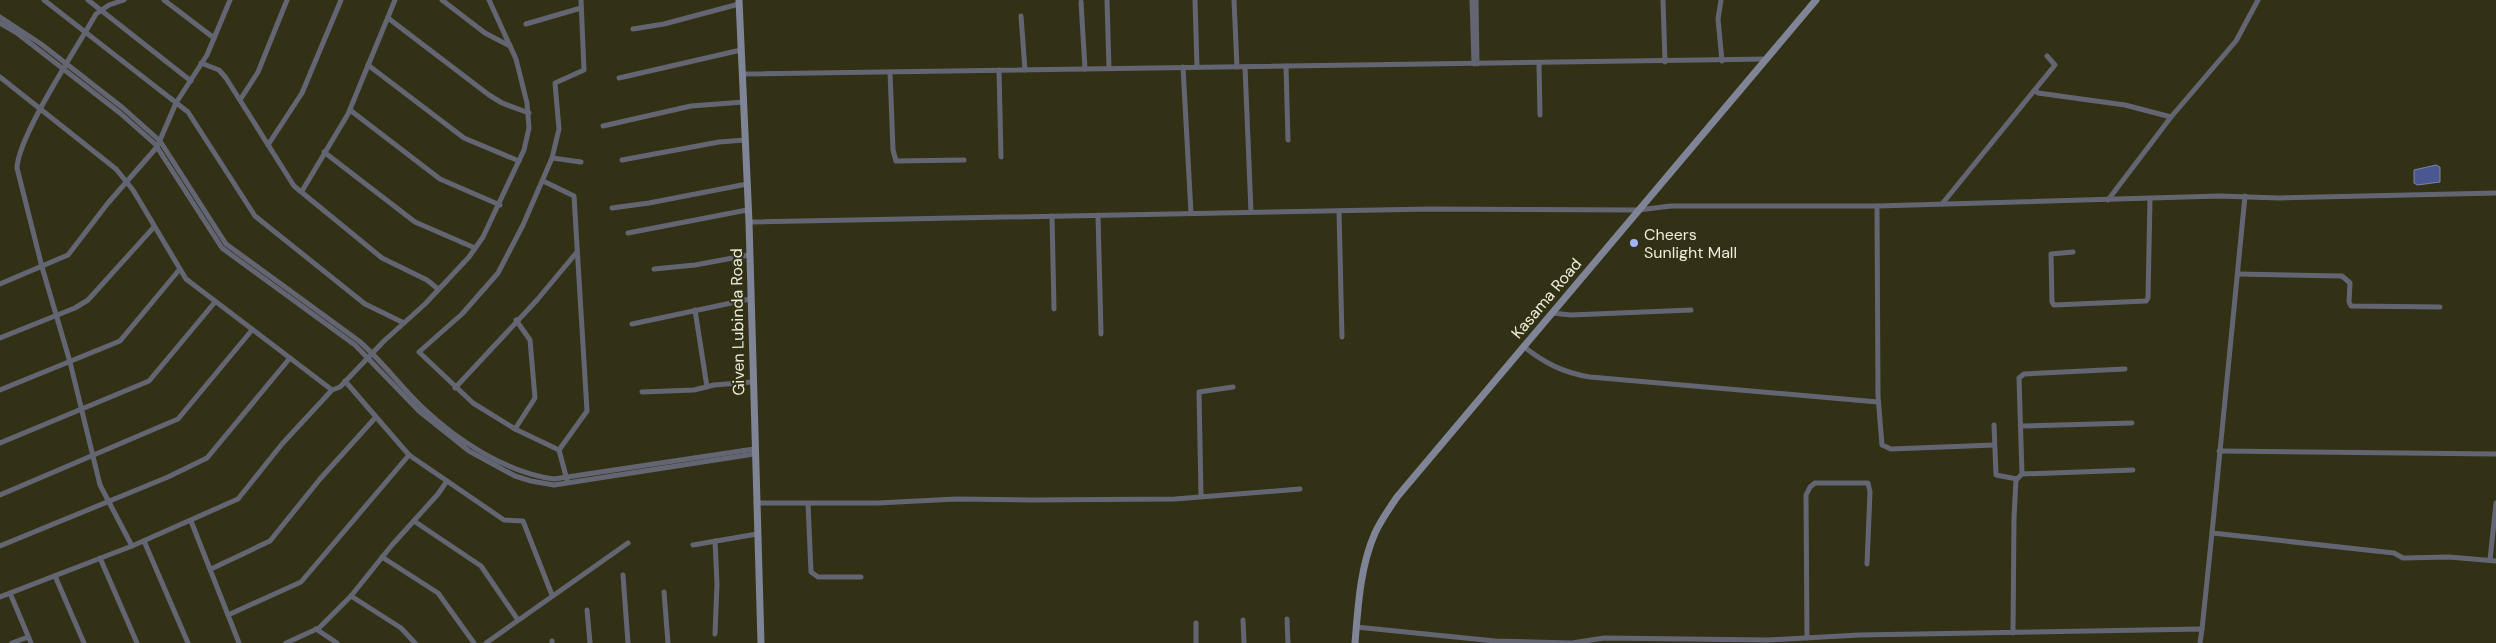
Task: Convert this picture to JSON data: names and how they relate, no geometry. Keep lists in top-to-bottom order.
{
  "streets": {
    "street": ["Kasama Road", "Given Lubinda Road"]
  },
  "places": ["Cheers Sunlight Mall"]
}
